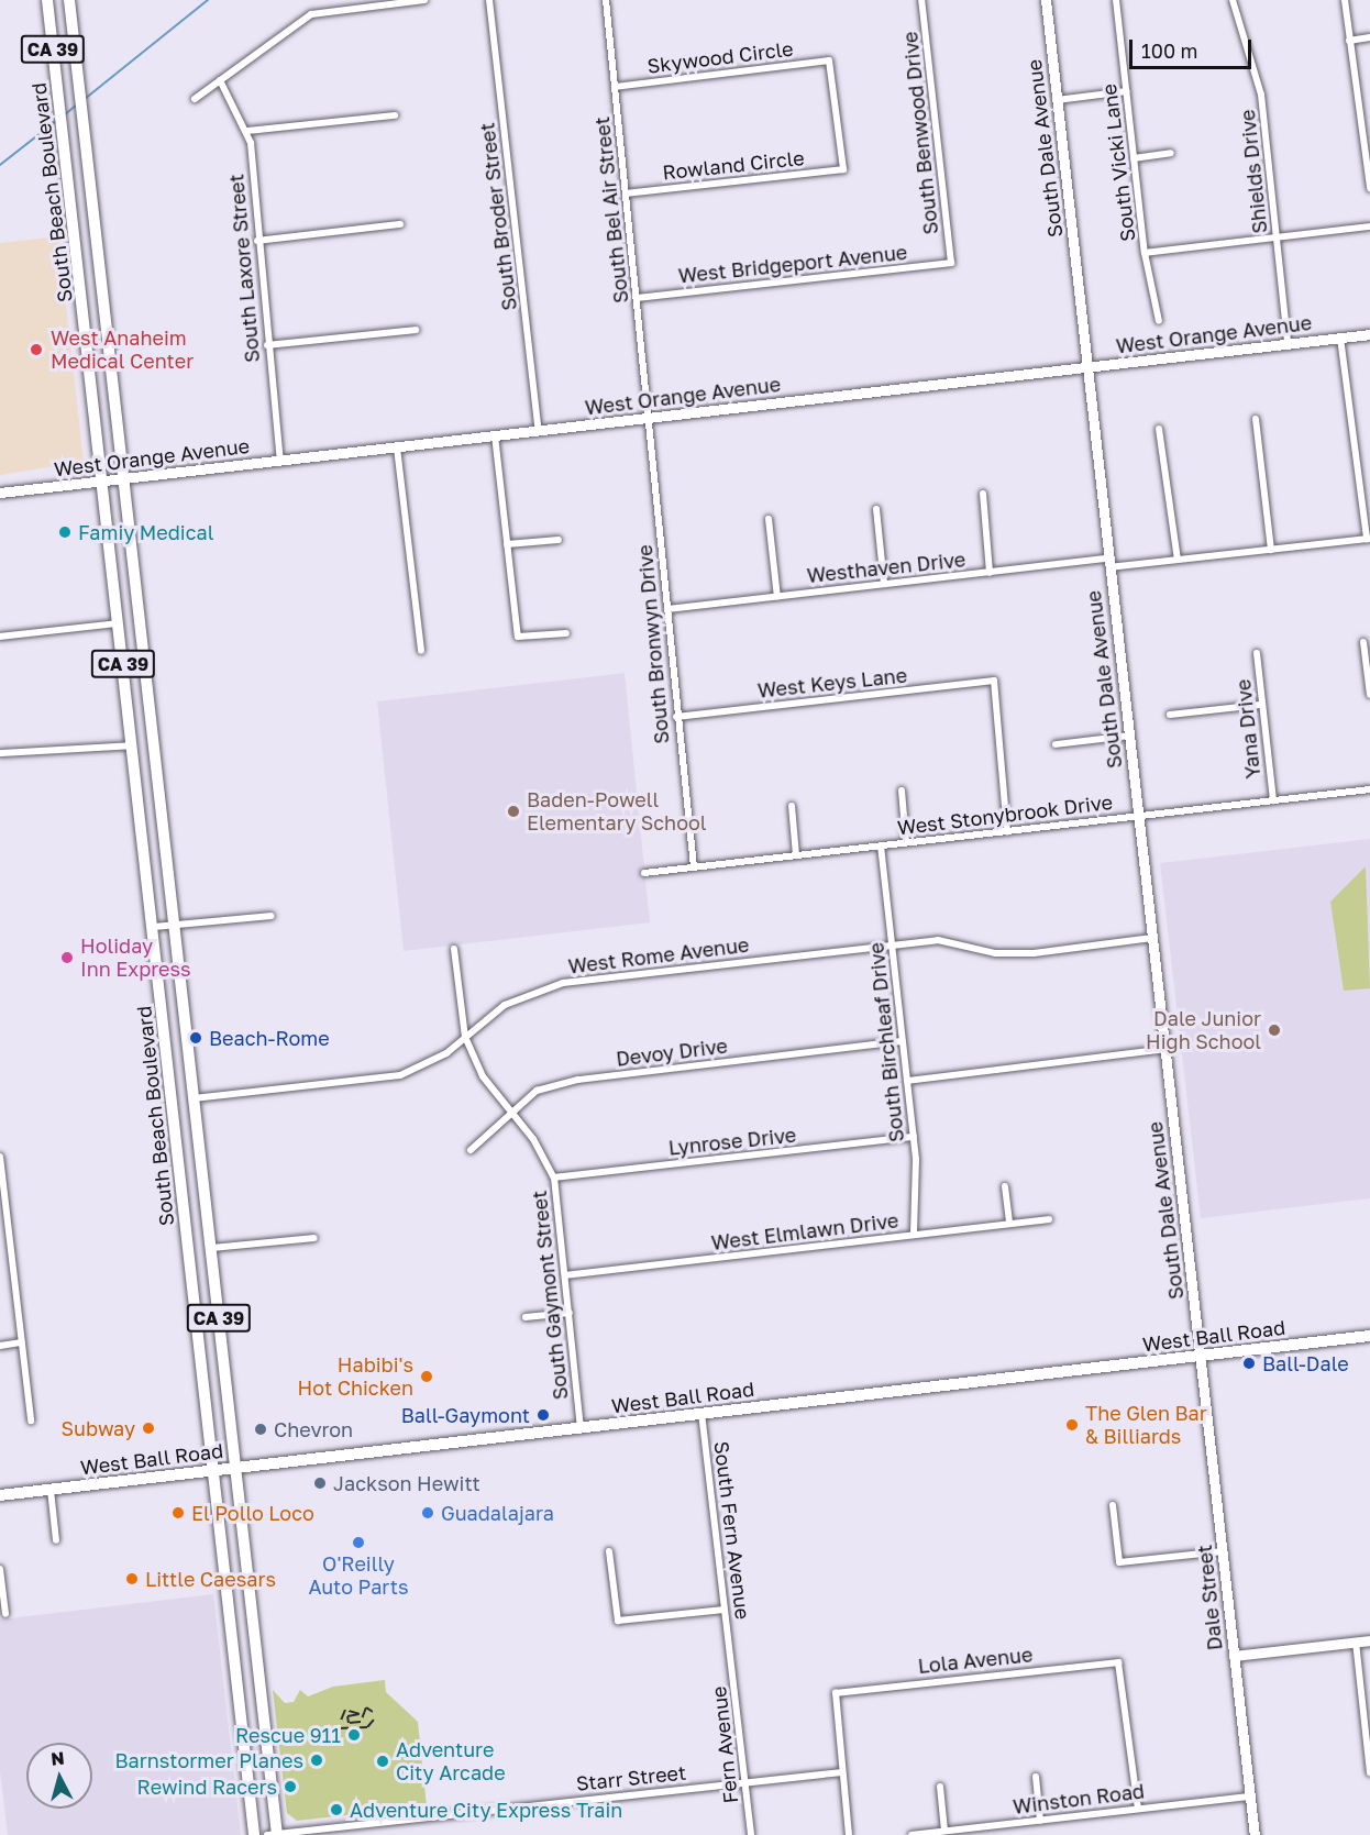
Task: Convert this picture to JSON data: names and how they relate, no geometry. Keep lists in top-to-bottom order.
{
  "streets": {
    "main road": ["CA 39", "South Beach Boulevard", "West Ball Road"],
    "street": [
      "Skywood Circle",
      "South Benwood Drive",
      "South Dale Avenue",
      "South Vicki Lane",
      "Rowland Circle",
      "Shields Drive",
      "South Bel Air Street",
      "South Broder Street",
      "West Bridgeport Avenue",
      "South Laxore Street",
      "West Orange Avenue",
      "Westhaven Drive",
      "South Bronwyn Drive",
      "West Keys Lane",
      "Yana Drive",
      "West Stonybrook Drive",
      "West Rome Avenue",
      "South Birchleaf Drive",
      "Devoy Drive",
      "Lynrose Drive",
      "West Elmlawn Drive",
      "South Gaymont Street",
      "South Fern Avenue",
      "Dale Street",
      "Lola Avenue",
      "Fern Avenue",
      "Starr Street",
      "Winston Road"
    ]
  },
  "crossings": [
    ["Skywood Circle", "Rowland Circle"],
    ["Skywood Circle", "South Bel Air Street"],
    ["South Benwood Drive", "West Bridgeport Avenue"],
    ["South Dale Avenue", "West Orange Avenue"],
    ["South Dale Avenue", "Westhaven Drive"],
    ["South Dale Avenue", "West Stonybrook Drive"],
    ["South Dale Avenue", "West Rome Avenue"],
    ["South Dale Avenue", "West Ball Road"],
    ["South Dale Avenue", "Dale Street"],
    ["Rowland Circle", "South Bel Air Street"],
    ["Shields Drive", "West Orange Avenue"],
    ["South Beach Boulevard", "West Orange Avenue"],
    ["South Beach Boulevard", "West Rome Avenue"],
    ["South Beach Boulevard", "West Ball Road"],
    ["South Beach Boulevard", "Starr Street"],
    ["South Bel Air Street", "West Bridgeport Avenue"],
    ["South Bel Air Street", "West Orange Avenue"],
    ["South Bel Air Street", "South Bronwyn Drive"],
    ["South Broder Street", "West Orange Avenue"],
    ["South Laxore Street", "West Orange Avenue"],
    ["West Orange Avenue", "South Bronwyn Drive"],
    ["Westhaven Drive", "South Bronwyn Drive"],
    ["South Bronwyn Drive", "West Keys Lane"],
    ["South Bronwyn Drive", "West Stonybrook Drive"],
    ["West Keys Lane", "West Stonybrook Drive"],
    ["Yana Drive", "West Stonybrook Drive"],
    ["West Stonybrook Drive", "South Birchleaf Drive"],
    ["West Rome Avenue", "South Birchleaf Drive"],
    ["West Rome Avenue", "South Gaymont Street"],
    ["South Birchleaf Drive", "Devoy Drive"],
    ["South Birchleaf Drive", "Lynrose Drive"],
    ["South Birchleaf Drive", "West Elmlawn Drive"],
    ["Devoy Drive", "South Gaymont Street"],
    ["Lynrose Drive", "South Gaymont Street"],
    ["West Elmlawn Drive", "South Gaymont Street"],
    ["South Gaymont Street", "West Ball Road"],
    ["West Ball Road", "South Fern Avenue"],
    ["West Ball Road", "Dale Street"],
    ["South Fern Avenue", "Fern Avenue"],
    ["Dale Street", "Winston Road"],
    ["Lola Avenue", "Starr Street"],
    ["Lola Avenue", "Winston Road"],
    ["Fern Avenue", "Starr Street"]
  ],
  "places": [
    "West Anaheim Medical Center",
    "Famiy Medical",
    "Baden-Powell Elementary School",
    "Holiday Inn Express",
    "Dale Junior High School",
    "Beach-Rome",
    "Ball-Dale",
    "Habibi's Hot Chicken",
    "Ball-Gaymont",
    "The Glen Bar & Billiards",
    "Subway",
    "Chevron",
    "Jackson Hewitt",
    "El Pollo Loco",
    "Guadalajara",
    "O'Reilly Auto Parts",
    "Little Caesars",
    "Rescue 911",
    "Barnstormer Planes",
    "Adventure City Arcade",
    "Rewind Racers",
    "Adventure City Express Train"
  ],
  "scale_bar": "100 m",
  "north": "top"
}
